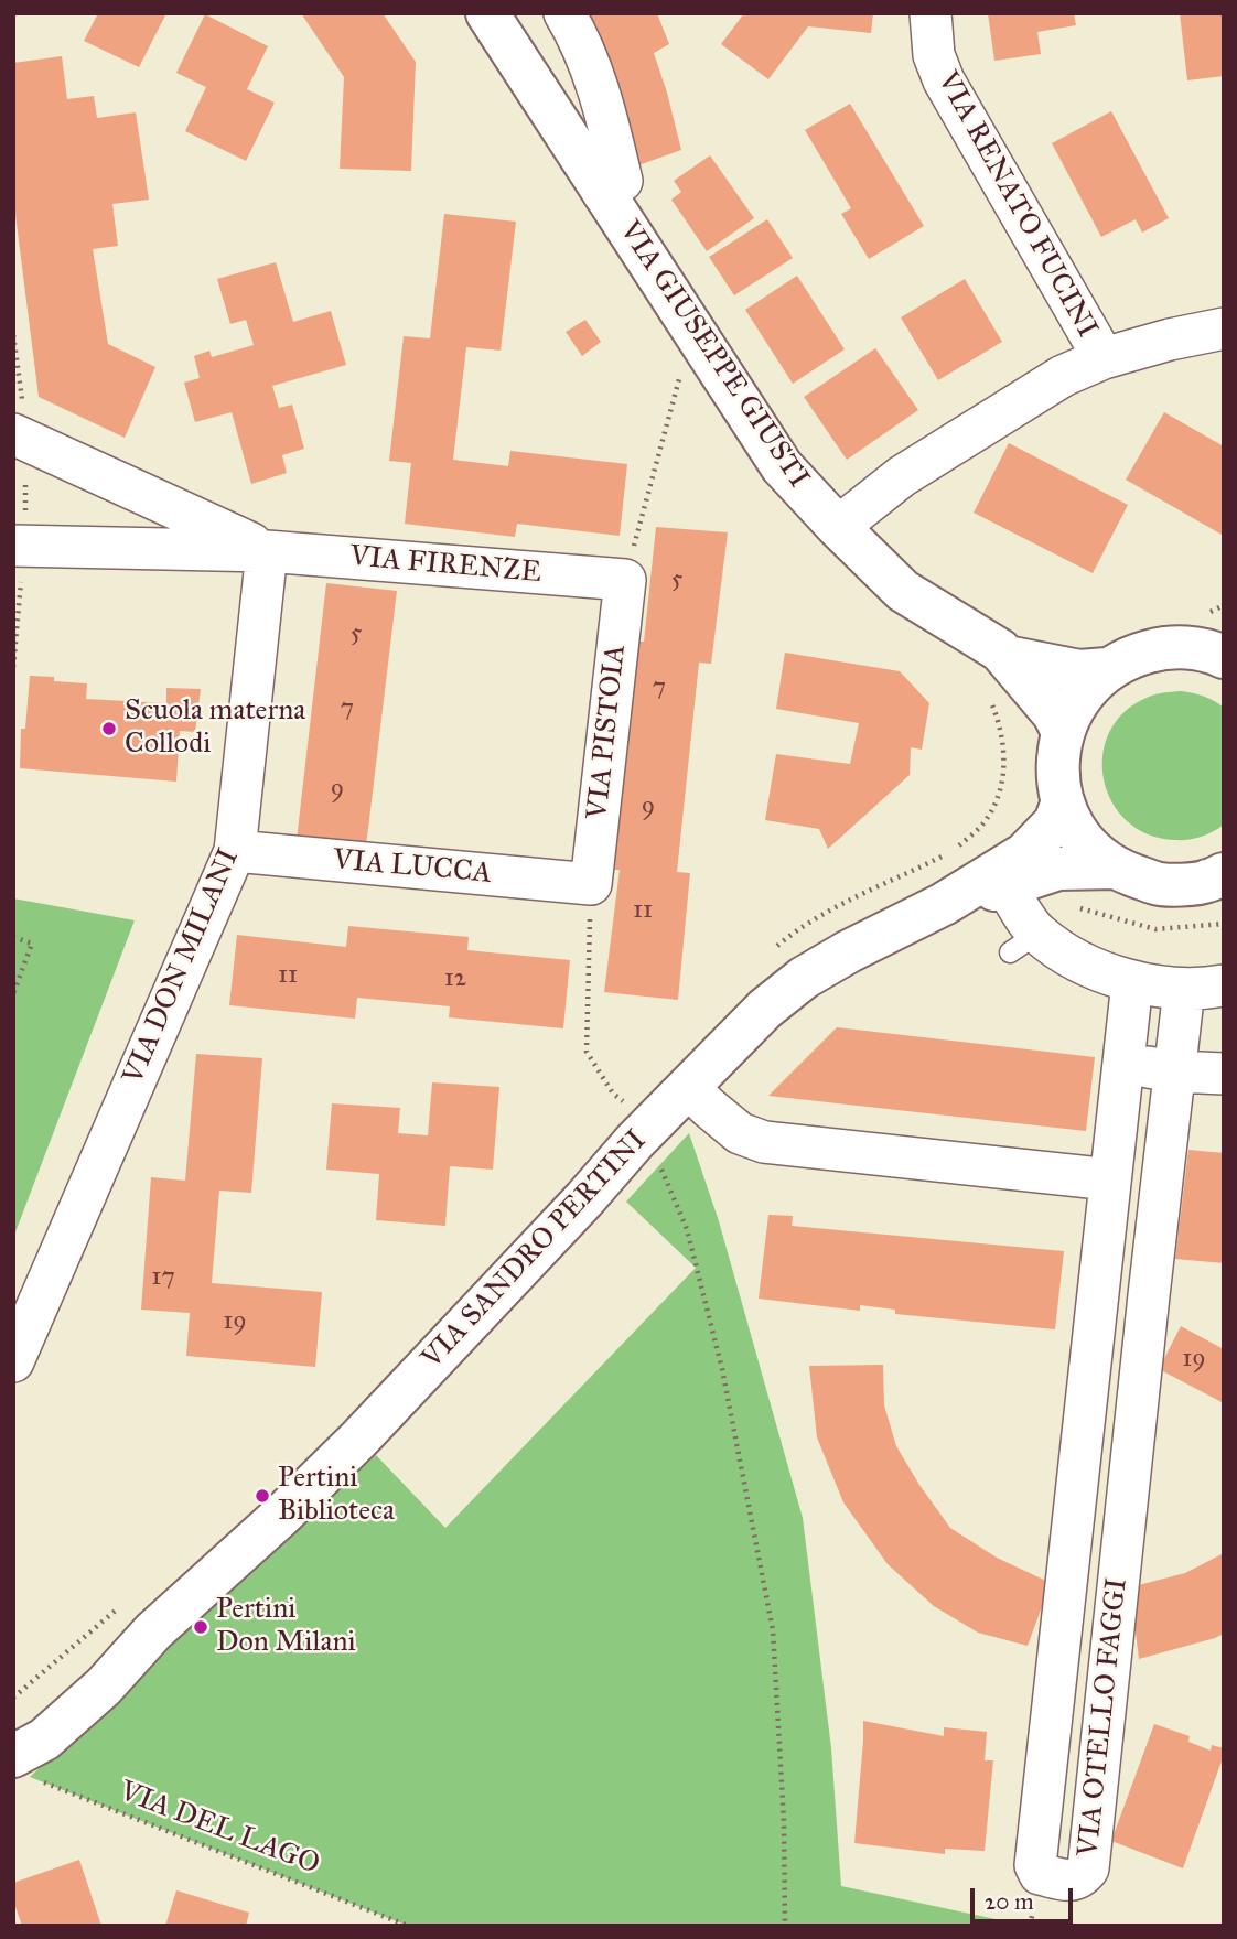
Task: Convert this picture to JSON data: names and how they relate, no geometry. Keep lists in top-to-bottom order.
{
  "streets": {
    "street": [
      "VIA RENATO FUCINI",
      "VIA GIUSEPPE GIUSTI",
      "VIA FIRENZE",
      "VIA PISTOIA",
      "VIA LUCCA",
      "VIA DON MILANI",
      "VIA SANDRO PERTINI",
      "VIA OTELLO FAGGI"
    ],
    "path": ["VIA DEL LAGO"]
  },
  "crossings": [
    ["VIA RENATO FUCINI", "VIA GIUSEPPE GIUSTI"],
    ["VIA GIUSEPPE GIUSTI", "VIA SANDRO PERTINI"],
    ["VIA FIRENZE", "VIA PISTOIA"],
    ["VIA FIRENZE", "VIA DON MILANI"],
    ["VIA PISTOIA", "VIA LUCCA"],
    ["VIA LUCCA", "VIA DON MILANI"],
    ["VIA SANDRO PERTINI", "VIA OTELLO FAGGI"],
    ["VIA SANDRO PERTINI", "VIA DEL LAGO"]
  ],
  "places": ["Scuola materna Collodi", "Pertini Biblioteca", "Pertini Don Milani"],
  "house_numbers": [
    "5",
    "5",
    "7",
    "7",
    "9",
    "9",
    "11",
    "11",
    "12",
    "17",
    "19",
    "19"
  ],
  "scale_bar": "20 m"
}
